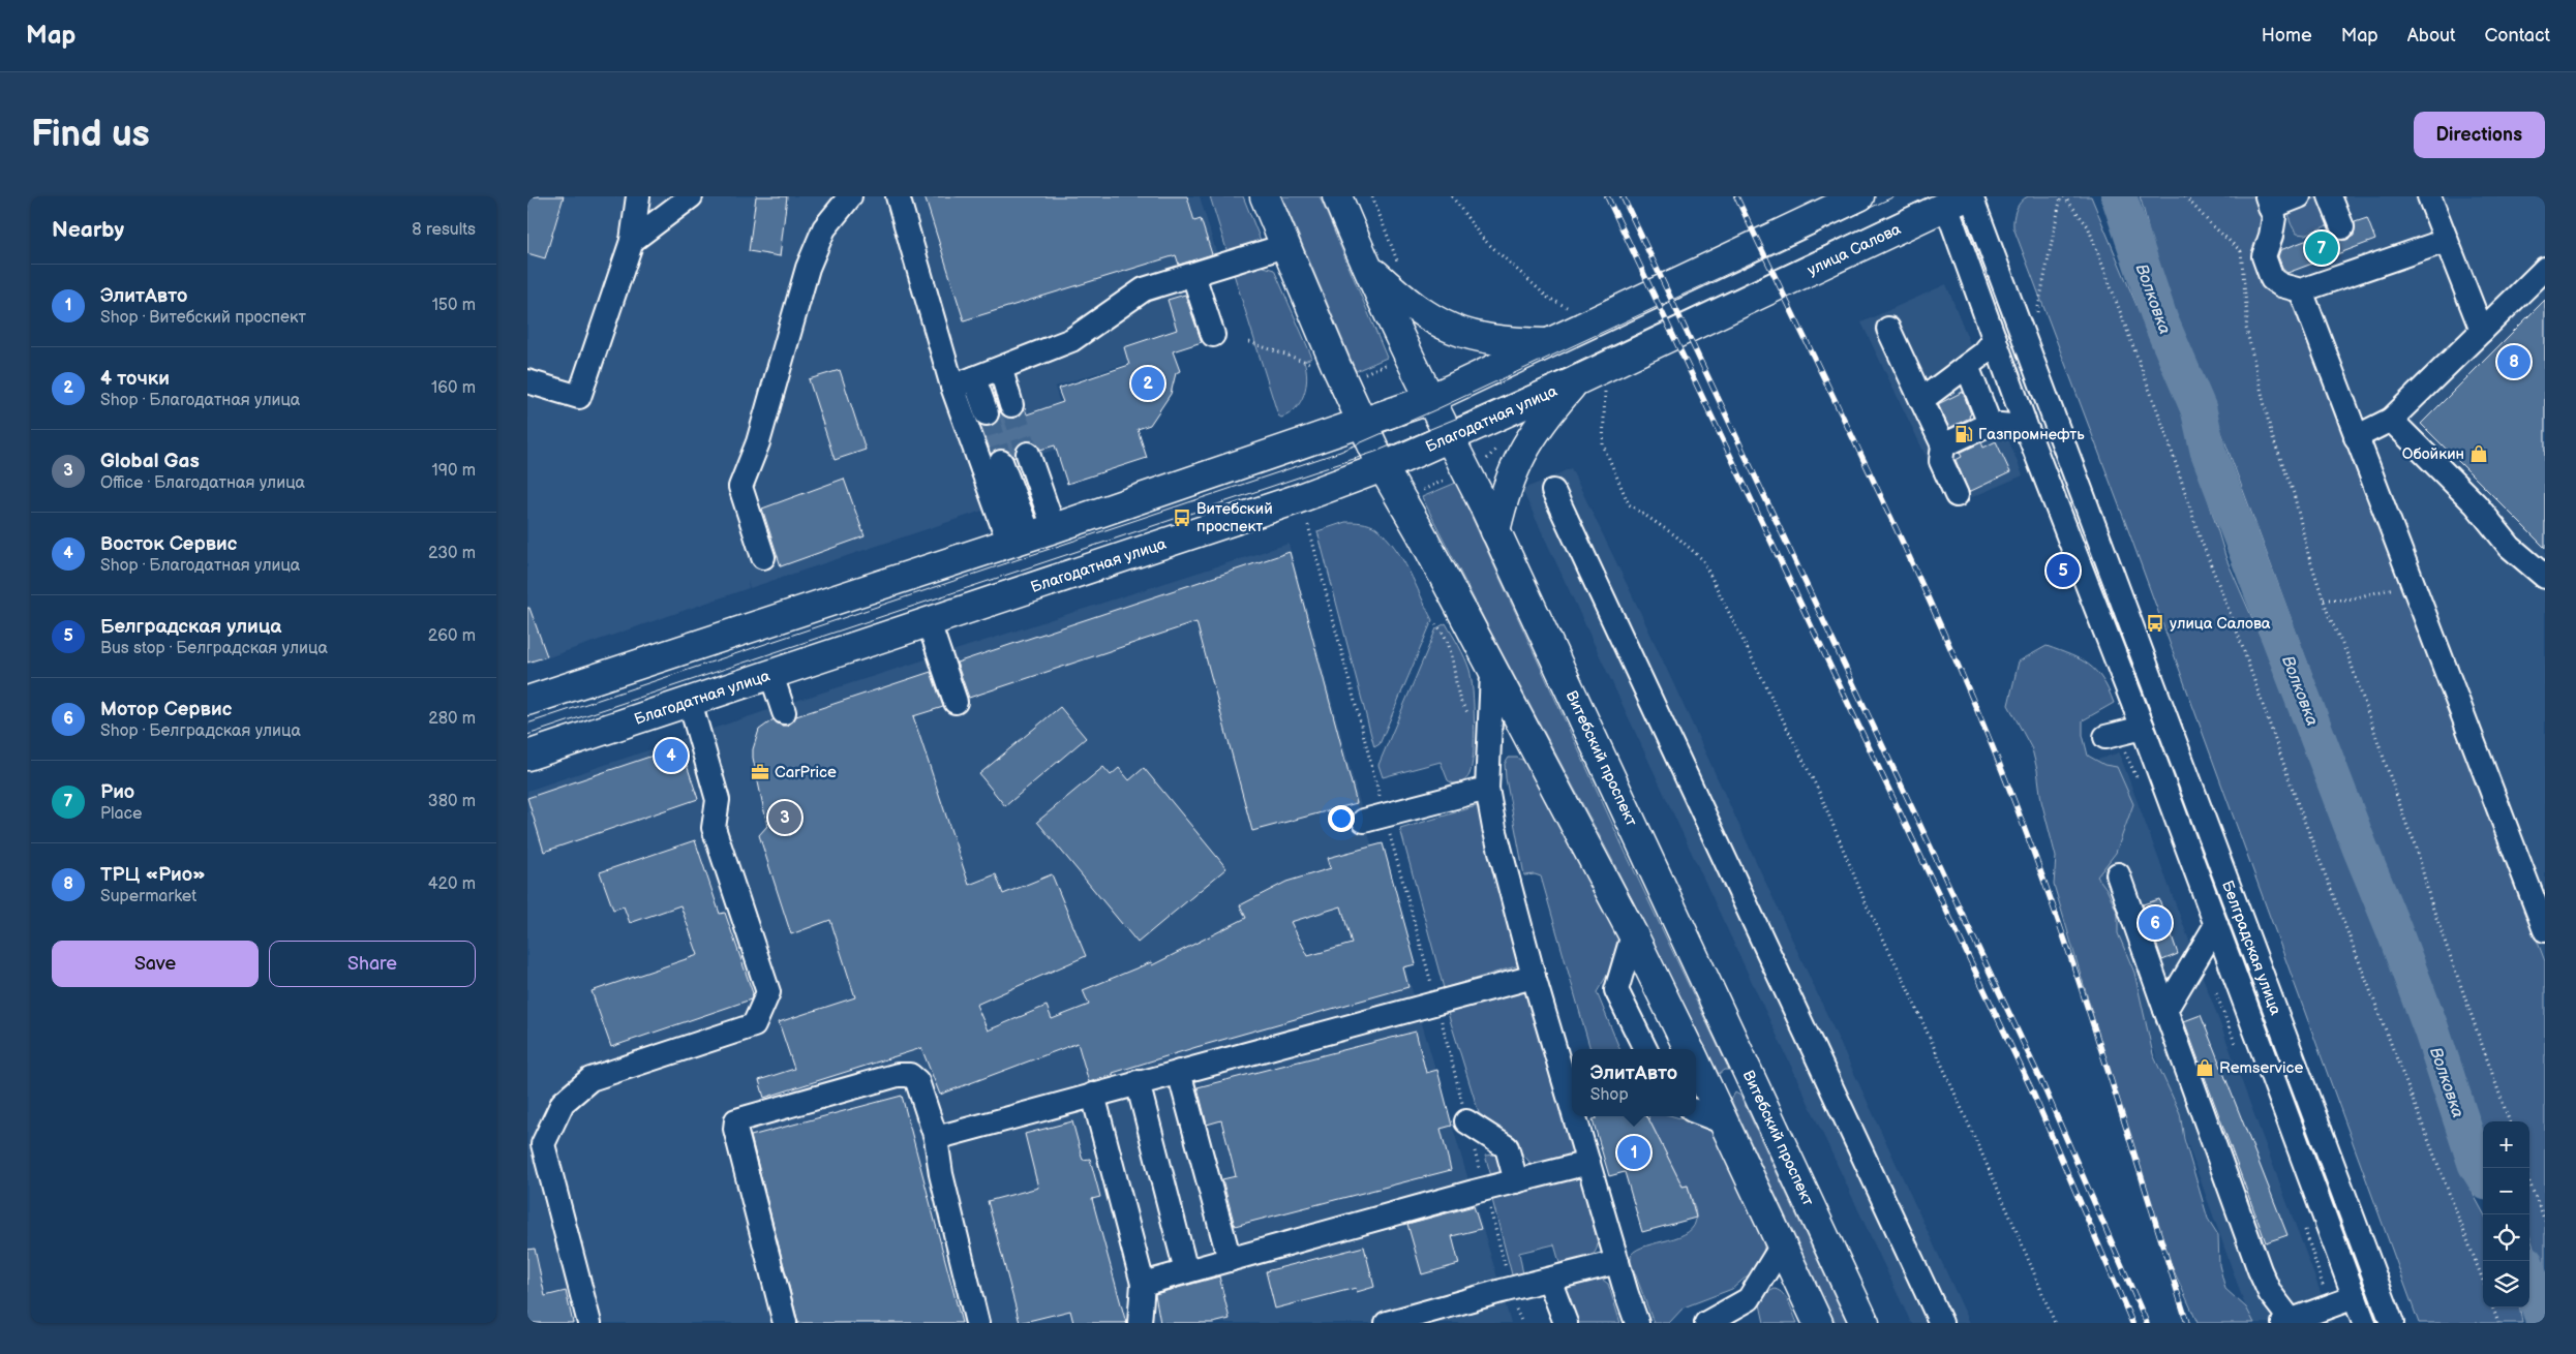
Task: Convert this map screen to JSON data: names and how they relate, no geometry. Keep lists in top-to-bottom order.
{
  "streets": {
    "main road": ["улица Салова", "Благодатная улица", "Витебский проспект"],
    "street": ["Белградская улица"]
  },
  "crossings": [
    ["улица Салова", "Благодатная улица"],
    ["улица Салова", "Белградская улица"],
    ["Благодатная улица", "Витебский проспект"]
  ],
  "water": ["Волковка"],
  "places": {
    "fuel station": ["Газпромнефть"],
    "shop": ["Обойкин", "Remservice"],
    "bus stop": ["Витебский проспект", "улица Салова"],
    "office": ["CarPrice"]
  },
  "page": {
    "header": "Map",
    "nav": [
      "Home",
      "Map",
      "About",
      "Contact"
    ],
    "buttons": [
      "Directions",
      ["Save", "Share"]
    ],
    "title": "Find us",
    "heading": ["Nearby", "8 results"],
    "pins": [
      "7",
      "8",
      "2",
      "5",
      "4",
      "3",
      "6",
      "1"
    ],
    "list": [
      {
        "mark": "1",
        "name": "ЭлитАвто",
        "note": "Shop · Витебский проспект",
        "value": "150 m"
      },
      {
        "mark": "2",
        "name": "4 точки",
        "note": "Shop · Благодатная улица",
        "value": "160 m"
      },
      {
        "mark": "3",
        "name": "Global Gas",
        "note": "Office · Благодатная улица",
        "value": "190 m"
      },
      {
        "mark": "4",
        "name": "Восток Сервис",
        "note": "Shop · Благодатная улица",
        "value": "230 m"
      },
      {
        "mark": "5",
        "name": "Белградская улица",
        "note": "Bus stop · Белградская улица",
        "value": "260 m"
      },
      {
        "mark": "6",
        "name": "Мотор Сервис",
        "note": "Shop · Белградская улица",
        "value": "280 m"
      },
      {
        "mark": "7",
        "name": "Рио",
        "note": "Place",
        "value": "380 m"
      },
      {
        "mark": "8",
        "name": "ТРЦ «Рио»",
        "note": "Supermarket",
        "value": "420 m"
      }
    ],
    "popup": ["ЭлитАвто", "Shop"],
    "map_buttons": ["+", "−"]
  }
}
